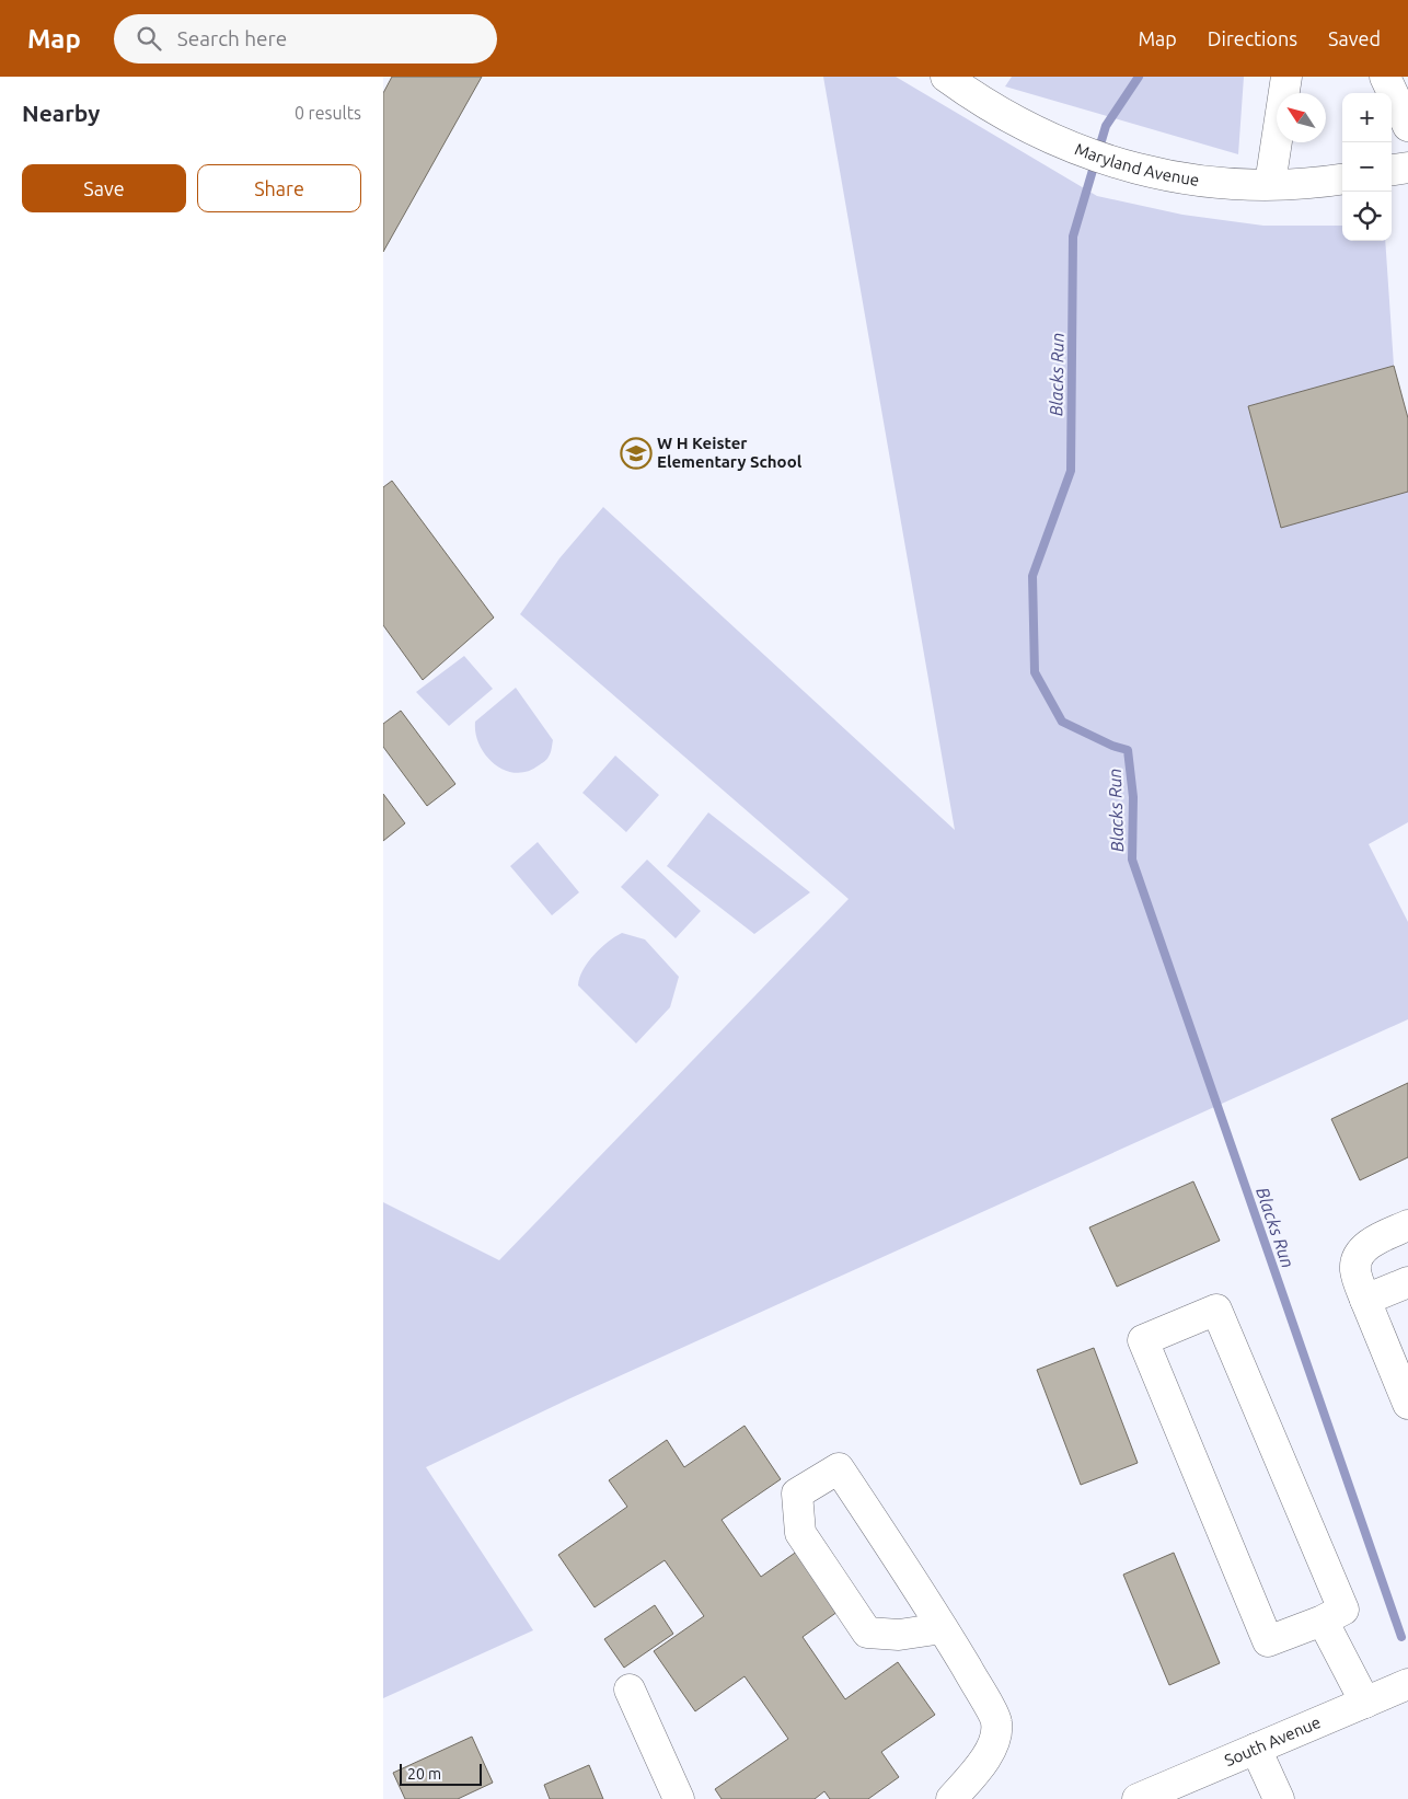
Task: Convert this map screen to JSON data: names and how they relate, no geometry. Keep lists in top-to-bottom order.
{
  "streets": {
    "main road": ["Maryland Avenue", "South Avenue"]
  },
  "water": ["Blacks Run"],
  "places": {
    "school or university": ["W H Keister Elementary School"]
  },
  "scale_bar": "20 m",
  "north": "top left",
  "page": {
    "header": "Map",
    "search": "Search here",
    "nav": ["Map", "Directions", "Saved"],
    "heading": ["Nearby", "0 results"],
    "map_buttons": ["+", "−"],
    "buttons": ["Save", "Share"],
    "scale": "20 m"
  }
}
